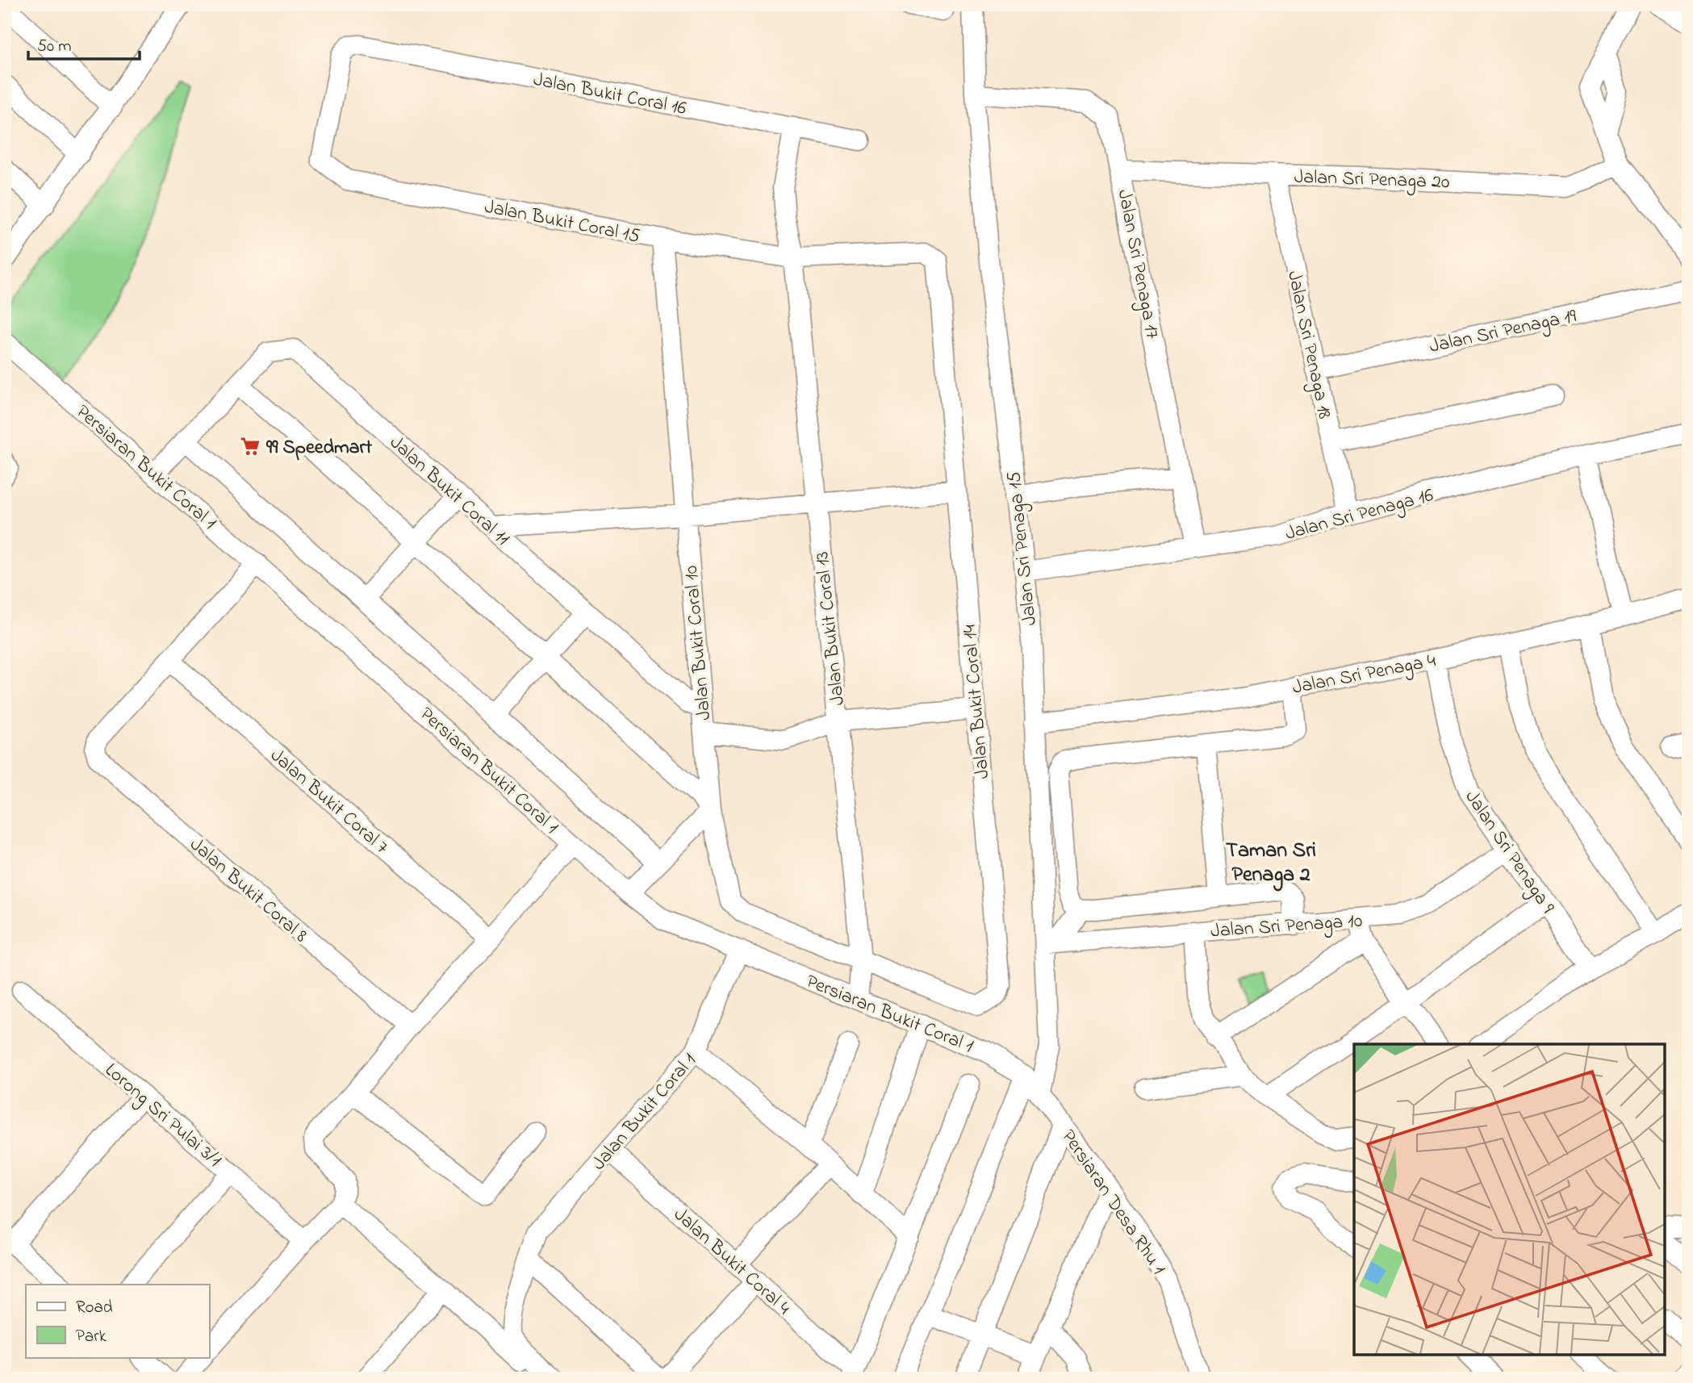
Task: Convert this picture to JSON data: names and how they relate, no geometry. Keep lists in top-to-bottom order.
{
  "streets": {
    "street": [
      "Jalan Bukit Coral 16",
      "Jalan Sri Penaga 20",
      "Jalan Bukit Coral 15",
      "Jalan Sri Penaga 17",
      "Jalan Sri Penaga 19",
      "Jalan Sri Penaga 18",
      "Persiaran Bukit Coral 1",
      "Jalan Bukit Coral 11",
      "Jalan Sri Penaga 16",
      "Jalan Sri Penaga 15",
      "Jalan Bukit Coral 13",
      "Jalan Bukit Coral 10",
      "Jalan Sri Penaga 4",
      "Jalan Bukit Coral 14",
      "Jalan Bukit Coral 7",
      "Jalan Sri Penaga 9",
      "Jalan Bukit Coral 8",
      "Jalan Sri Penaga 10",
      "Jalan Bukit Coral 1",
      "Lorong Sri Pulai 3/1",
      "Persiaran Desa Rhu 1",
      "Jalan Bukit Coral 4"
    ]
  },
  "crossings": [
    ["Jalan Bukit Coral 16", "Jalan Bukit Coral 15"],
    ["Jalan Bukit Coral 16", "Jalan Bukit Coral 13"],
    ["Jalan Sri Penaga 20", "Jalan Sri Penaga 17"],
    ["Jalan Sri Penaga 20", "Jalan Sri Penaga 18"],
    ["Jalan Bukit Coral 15", "Jalan Bukit Coral 13"],
    ["Jalan Bukit Coral 15", "Jalan Bukit Coral 10"],
    ["Jalan Bukit Coral 15", "Jalan Bukit Coral 14"],
    ["Jalan Sri Penaga 17", "Jalan Sri Penaga 16"],
    ["Jalan Sri Penaga 17", "Jalan Sri Penaga 15"],
    ["Jalan Sri Penaga 19", "Jalan Sri Penaga 18"],
    ["Jalan Sri Penaga 18", "Jalan Sri Penaga 16"],
    ["Persiaran Bukit Coral 1", "Jalan Bukit Coral 11"],
    ["Persiaran Bukit Coral 1", "Jalan Sri Penaga 15"],
    ["Persiaran Bukit Coral 1", "Jalan Bukit Coral 13"],
    ["Persiaran Bukit Coral 1", "Jalan Bukit Coral 1"],
    ["Persiaran Bukit Coral 1", "Persiaran Desa Rhu 1"],
    ["Jalan Bukit Coral 11", "Jalan Bukit Coral 10"],
    ["Jalan Sri Penaga 16", "Jalan Sri Penaga 15"],
    ["Jalan Sri Penaga 15", "Jalan Sri Penaga 4"],
    ["Jalan Sri Penaga 15", "Jalan Sri Penaga 10"],
    ["Jalan Sri Penaga 15", "Persiaran Desa Rhu 1"],
    ["Jalan Bukit Coral 13", "Jalan Bukit Coral 10"],
    ["Jalan Bukit Coral 13", "Jalan Bukit Coral 14"],
    ["Jalan Bukit Coral 10", "Jalan Bukit Coral 14"],
    ["Jalan Sri Penaga 4", "Jalan Sri Penaga 9"],
    ["Jalan Bukit Coral 7", "Jalan Bukit Coral 8"],
    ["Jalan Sri Penaga 9", "Jalan Sri Penaga 10"],
    ["Jalan Bukit Coral 1", "Jalan Bukit Coral 4"]
  ],
  "districts": ["Taman Sri Penaga 2"],
  "places": {
    "supermarket": ["99 Speedmart"]
  },
  "legend": ["Road", "Park"],
  "scale_bar": "50 m"
}
